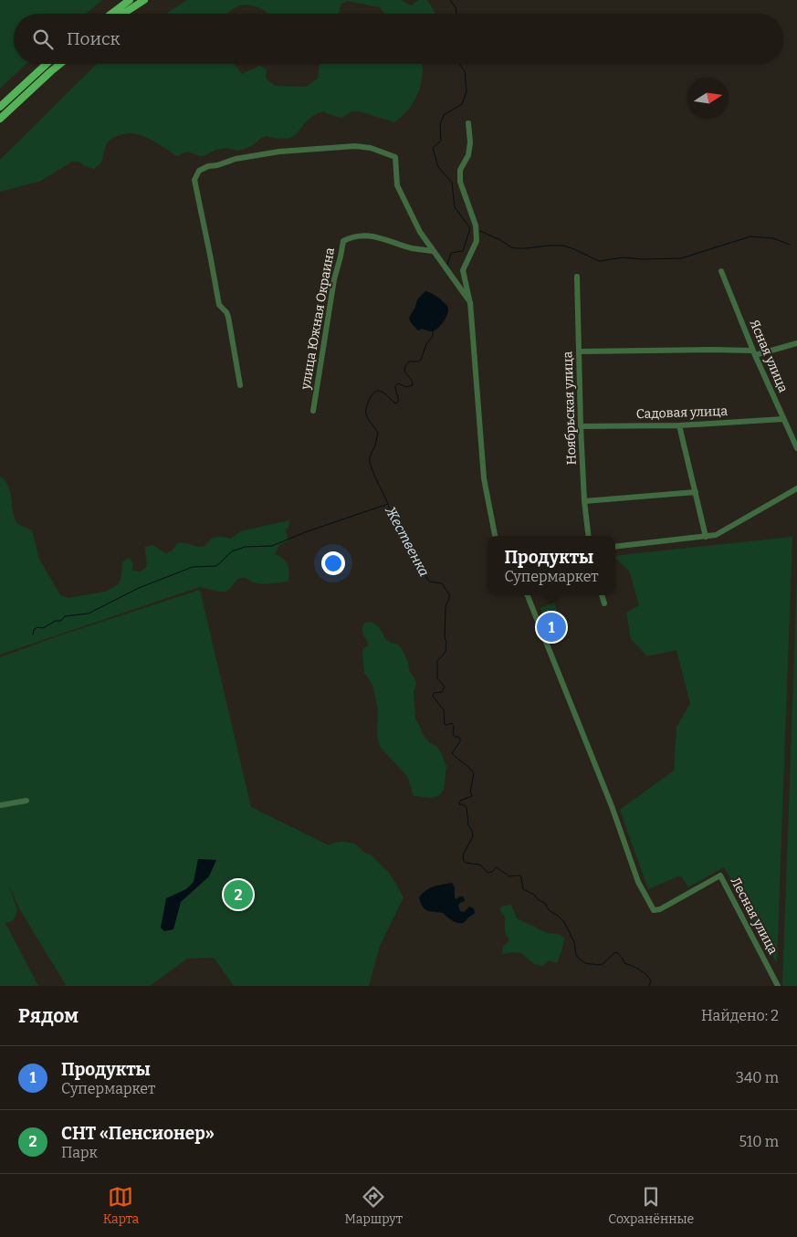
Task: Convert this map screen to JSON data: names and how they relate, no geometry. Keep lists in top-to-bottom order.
{
  "streets": {
    "street": [
      "улица Южная Окраина",
      "Ясная улица",
      "Ноябрьская улица",
      "Садовая улица",
      "Лесная улица"
    ]
  },
  "crossings": [
    ["Ясная улица", "Садовая улица"],
    ["Ноябрьская улица", "Садовая улица"]
  ],
  "water": ["Жественка"],
  "north": "right",
  "page": {
    "search": "Поиск",
    "popup": ["Продукты", "Супермаркет"],
    "pins": ["1", "2"],
    "heading": ["Рядом", "Найдено: 2"],
    "list": [
      {
        "mark": "1",
        "name": "Продукты",
        "note": "Супермаркет",
        "value": "340 m"
      },
      {
        "mark": "2",
        "name": "СНТ «Пенсионер»",
        "note": "Парк",
        "value": "510 m"
      }
    ],
    "nav": ["Карта", "Маршрут", "Сохранённые"]
  }
}
